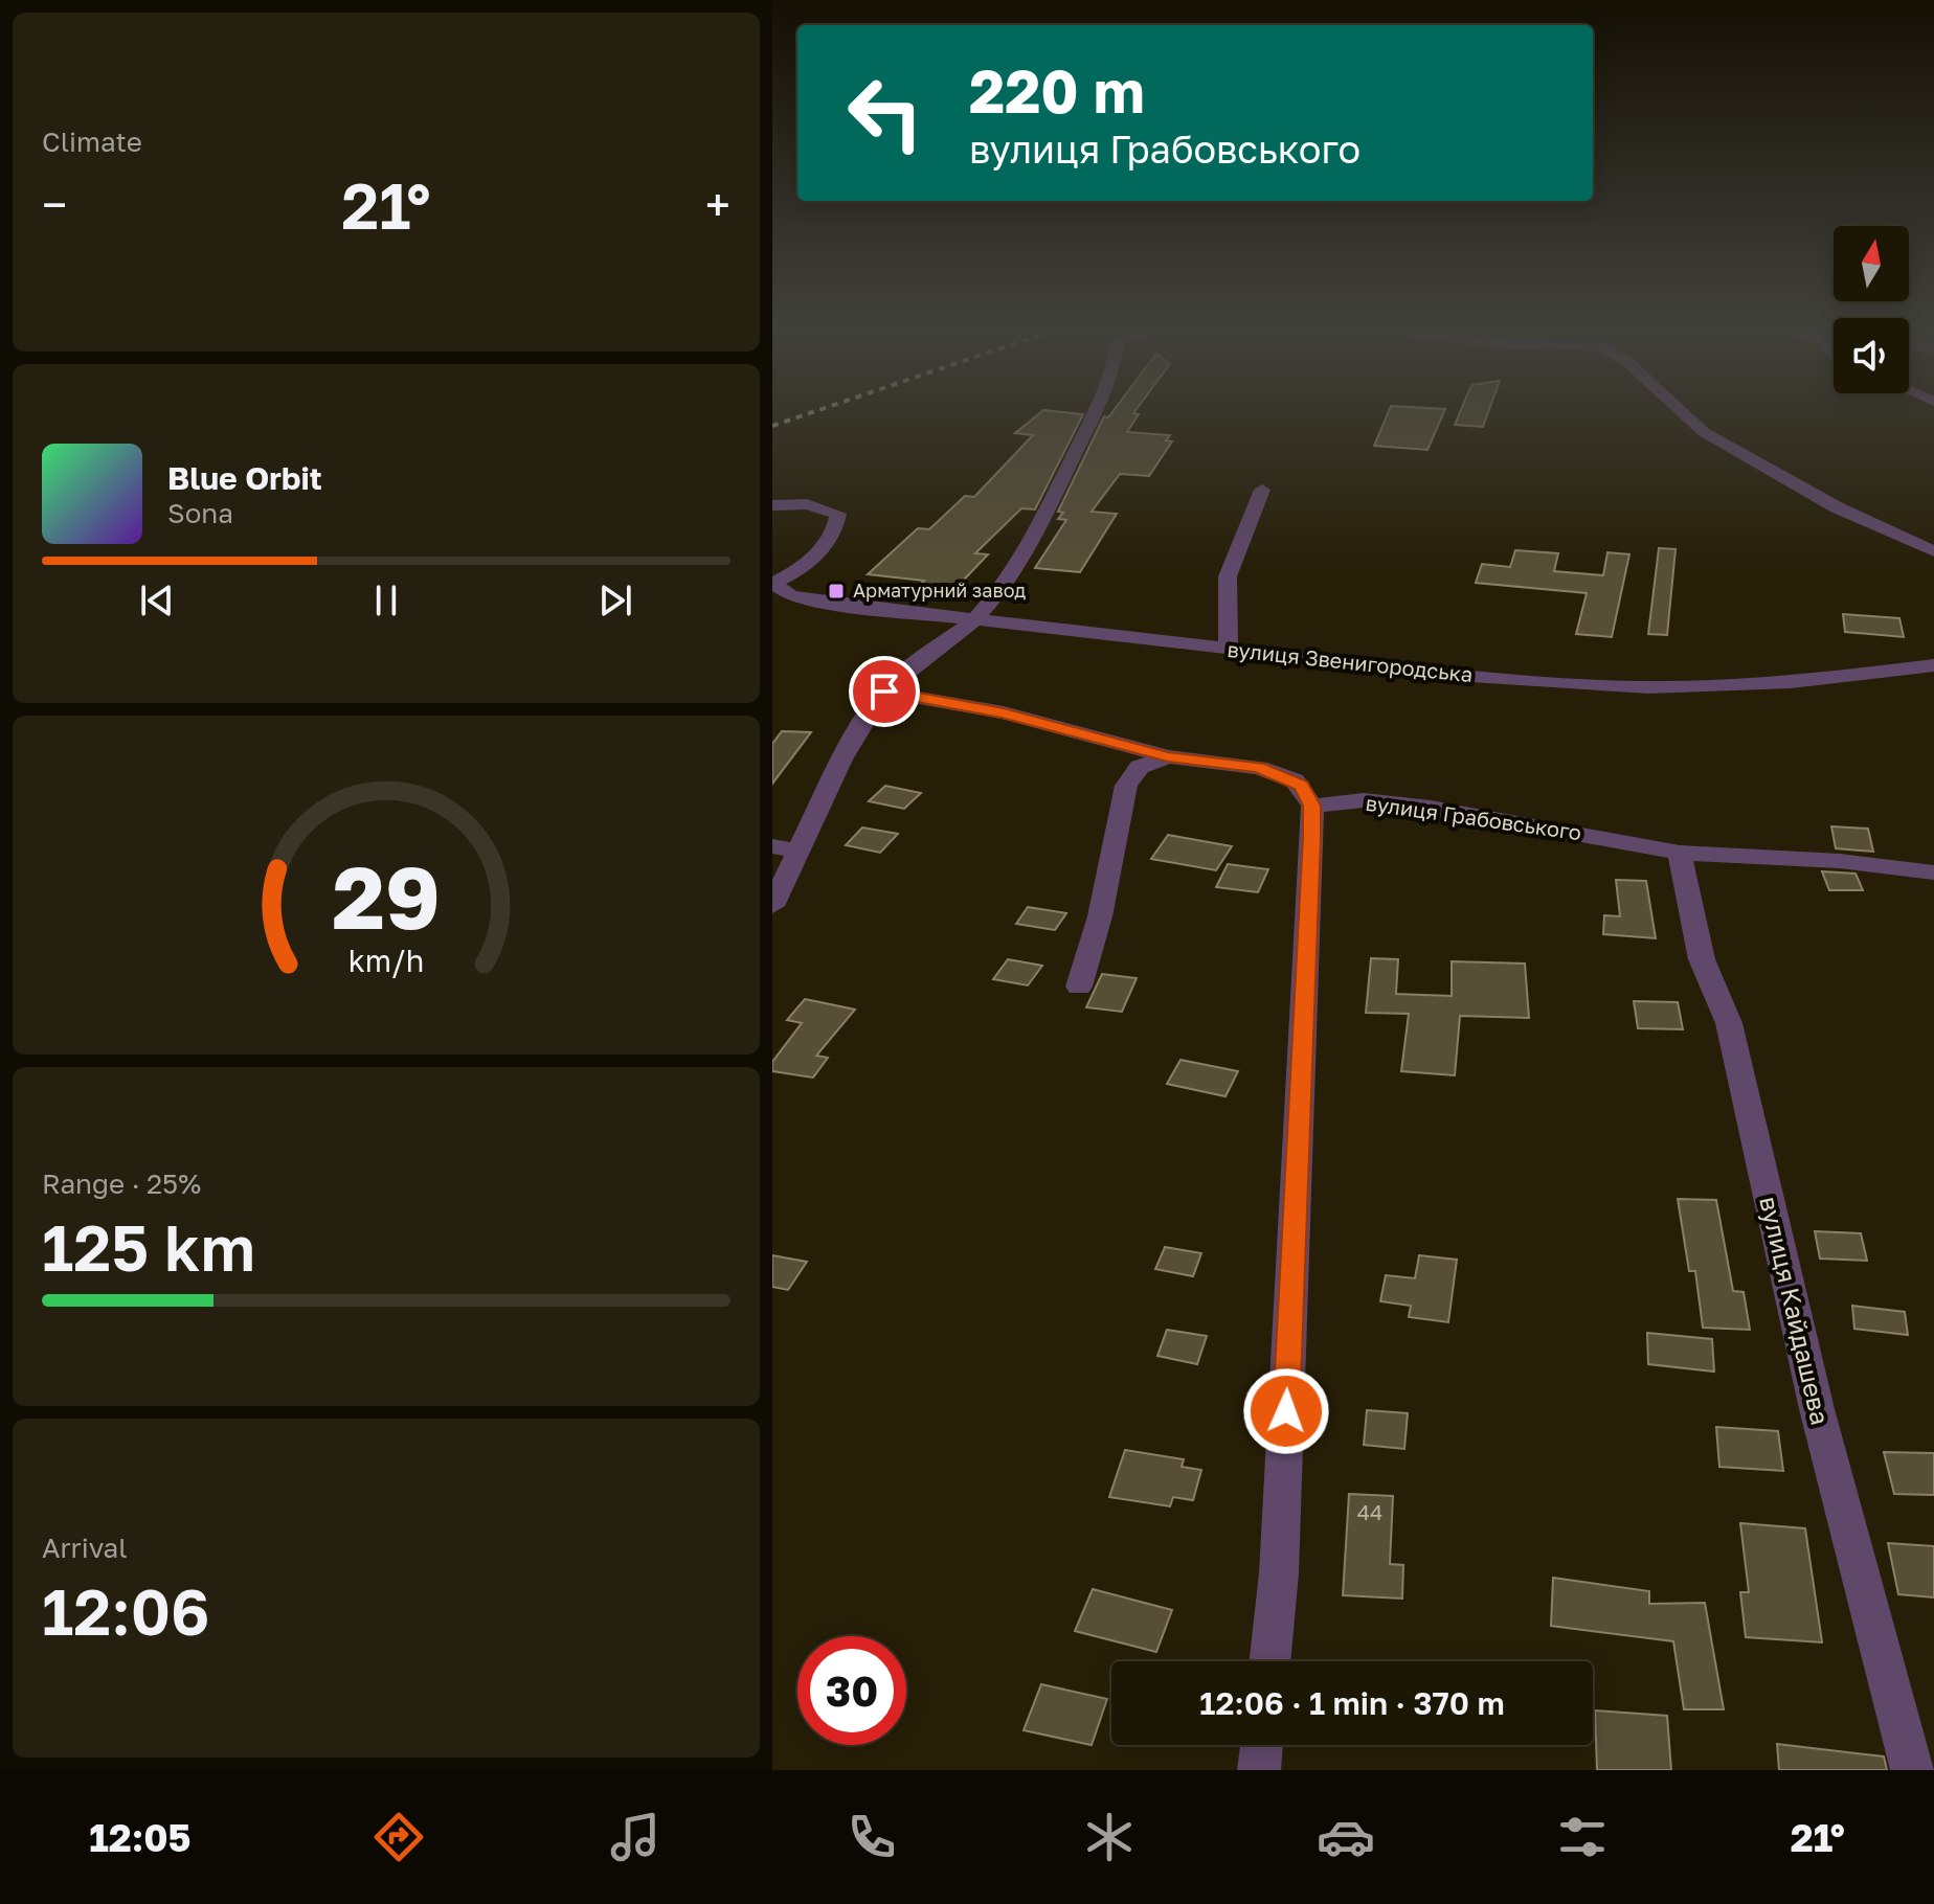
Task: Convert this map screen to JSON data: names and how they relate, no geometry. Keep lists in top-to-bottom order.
{
  "streets": {
    "street": ["вулиця Звенигородська", "вулиця Грабовського", "вулиця Кайдашева"]
  },
  "crossings": [
    ["вулиця Грабовського", "вулиця Кайдашева"]
  ],
  "places": {
    "transit": ["Арматурний завод"]
  },
  "house_numbers": ["44"],
  "north": "top",
  "page": {
    "tile": [
      "Climate",
      ["Range · 25%", "125 km"],
      ["Arrival", "12:06"]
    ],
    "turn": ["220 m", "вулиця Грабовського"],
    "heat": ["−", "21°", "+"],
    "song": ["Blue Orbit", "Sona"],
    "limit": "30",
    "trip": "12:06 · 1 min · 370 m",
    "tabs": ["12:05", "21°"],
    "gauge": ["29", "km/h"]
  }
}
